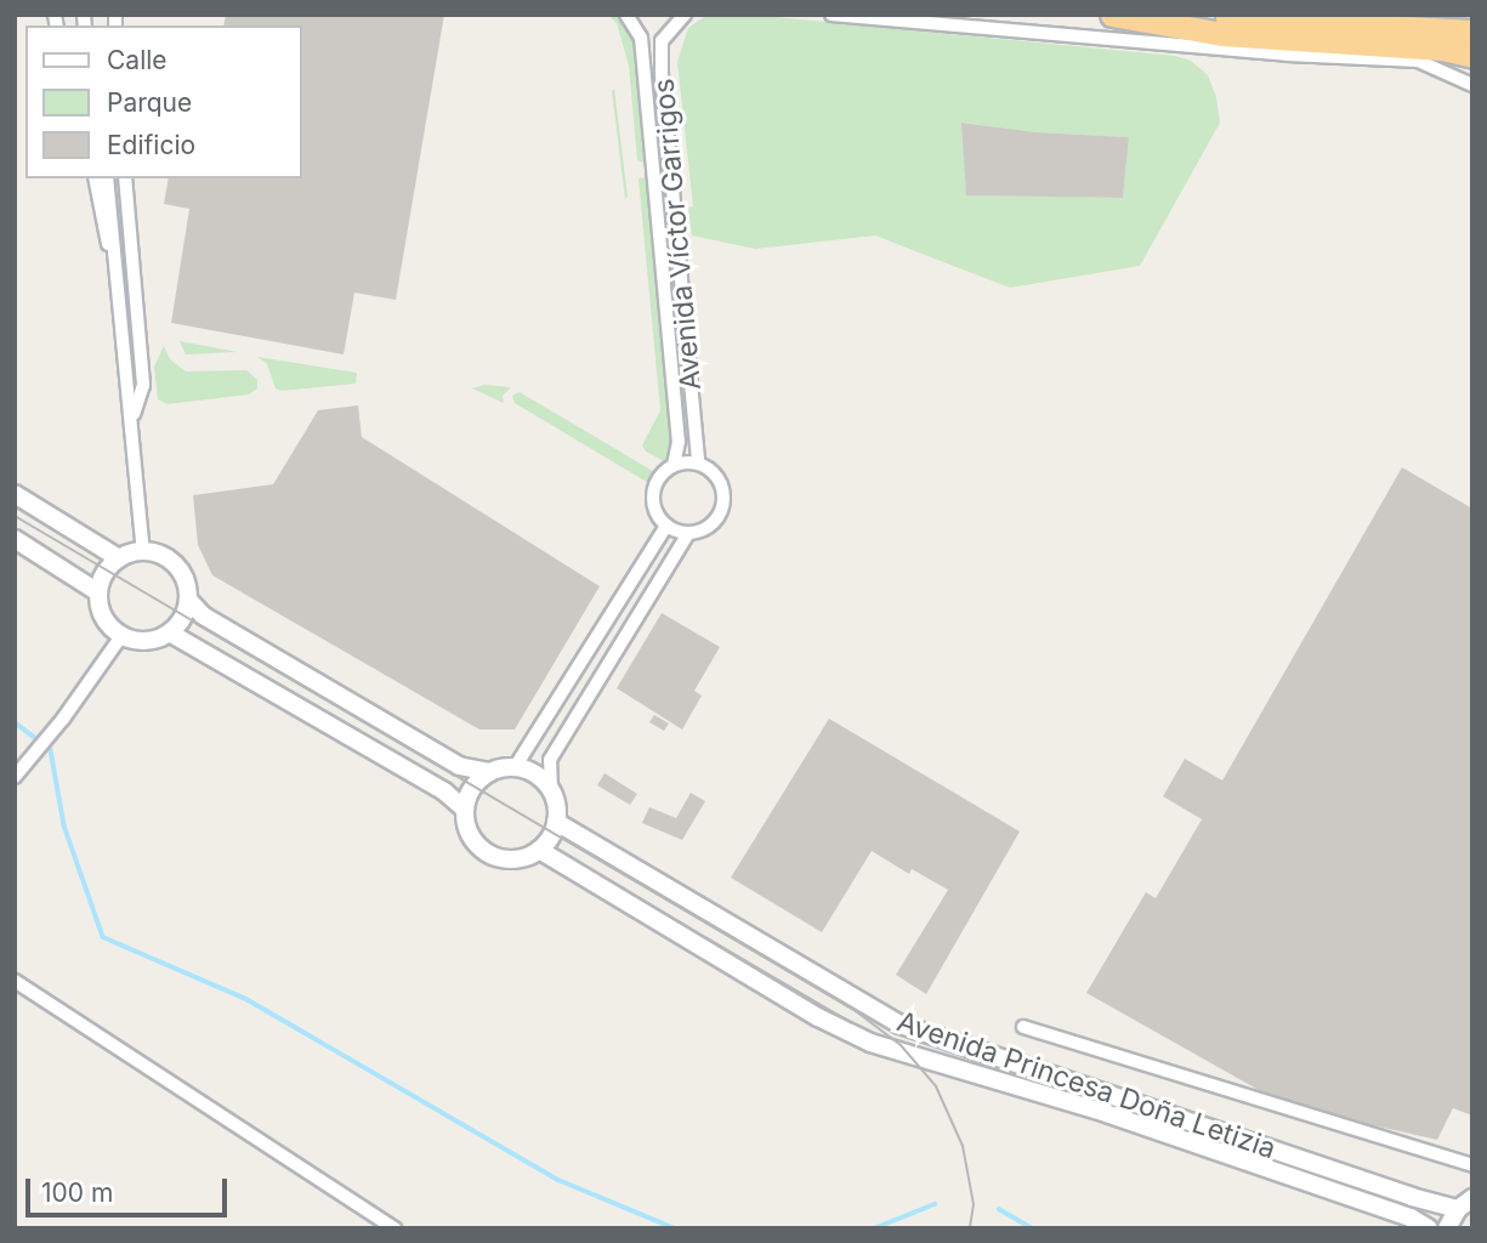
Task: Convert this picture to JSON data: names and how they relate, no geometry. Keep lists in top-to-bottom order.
{
  "streets": {
    "street": ["Avenida Víctor Garrigos", "Avenida Princesa Doña Letizia"]
  },
  "legend": ["Calle", "Parque", "Edificio"],
  "scale_bar": "100 m"
}
